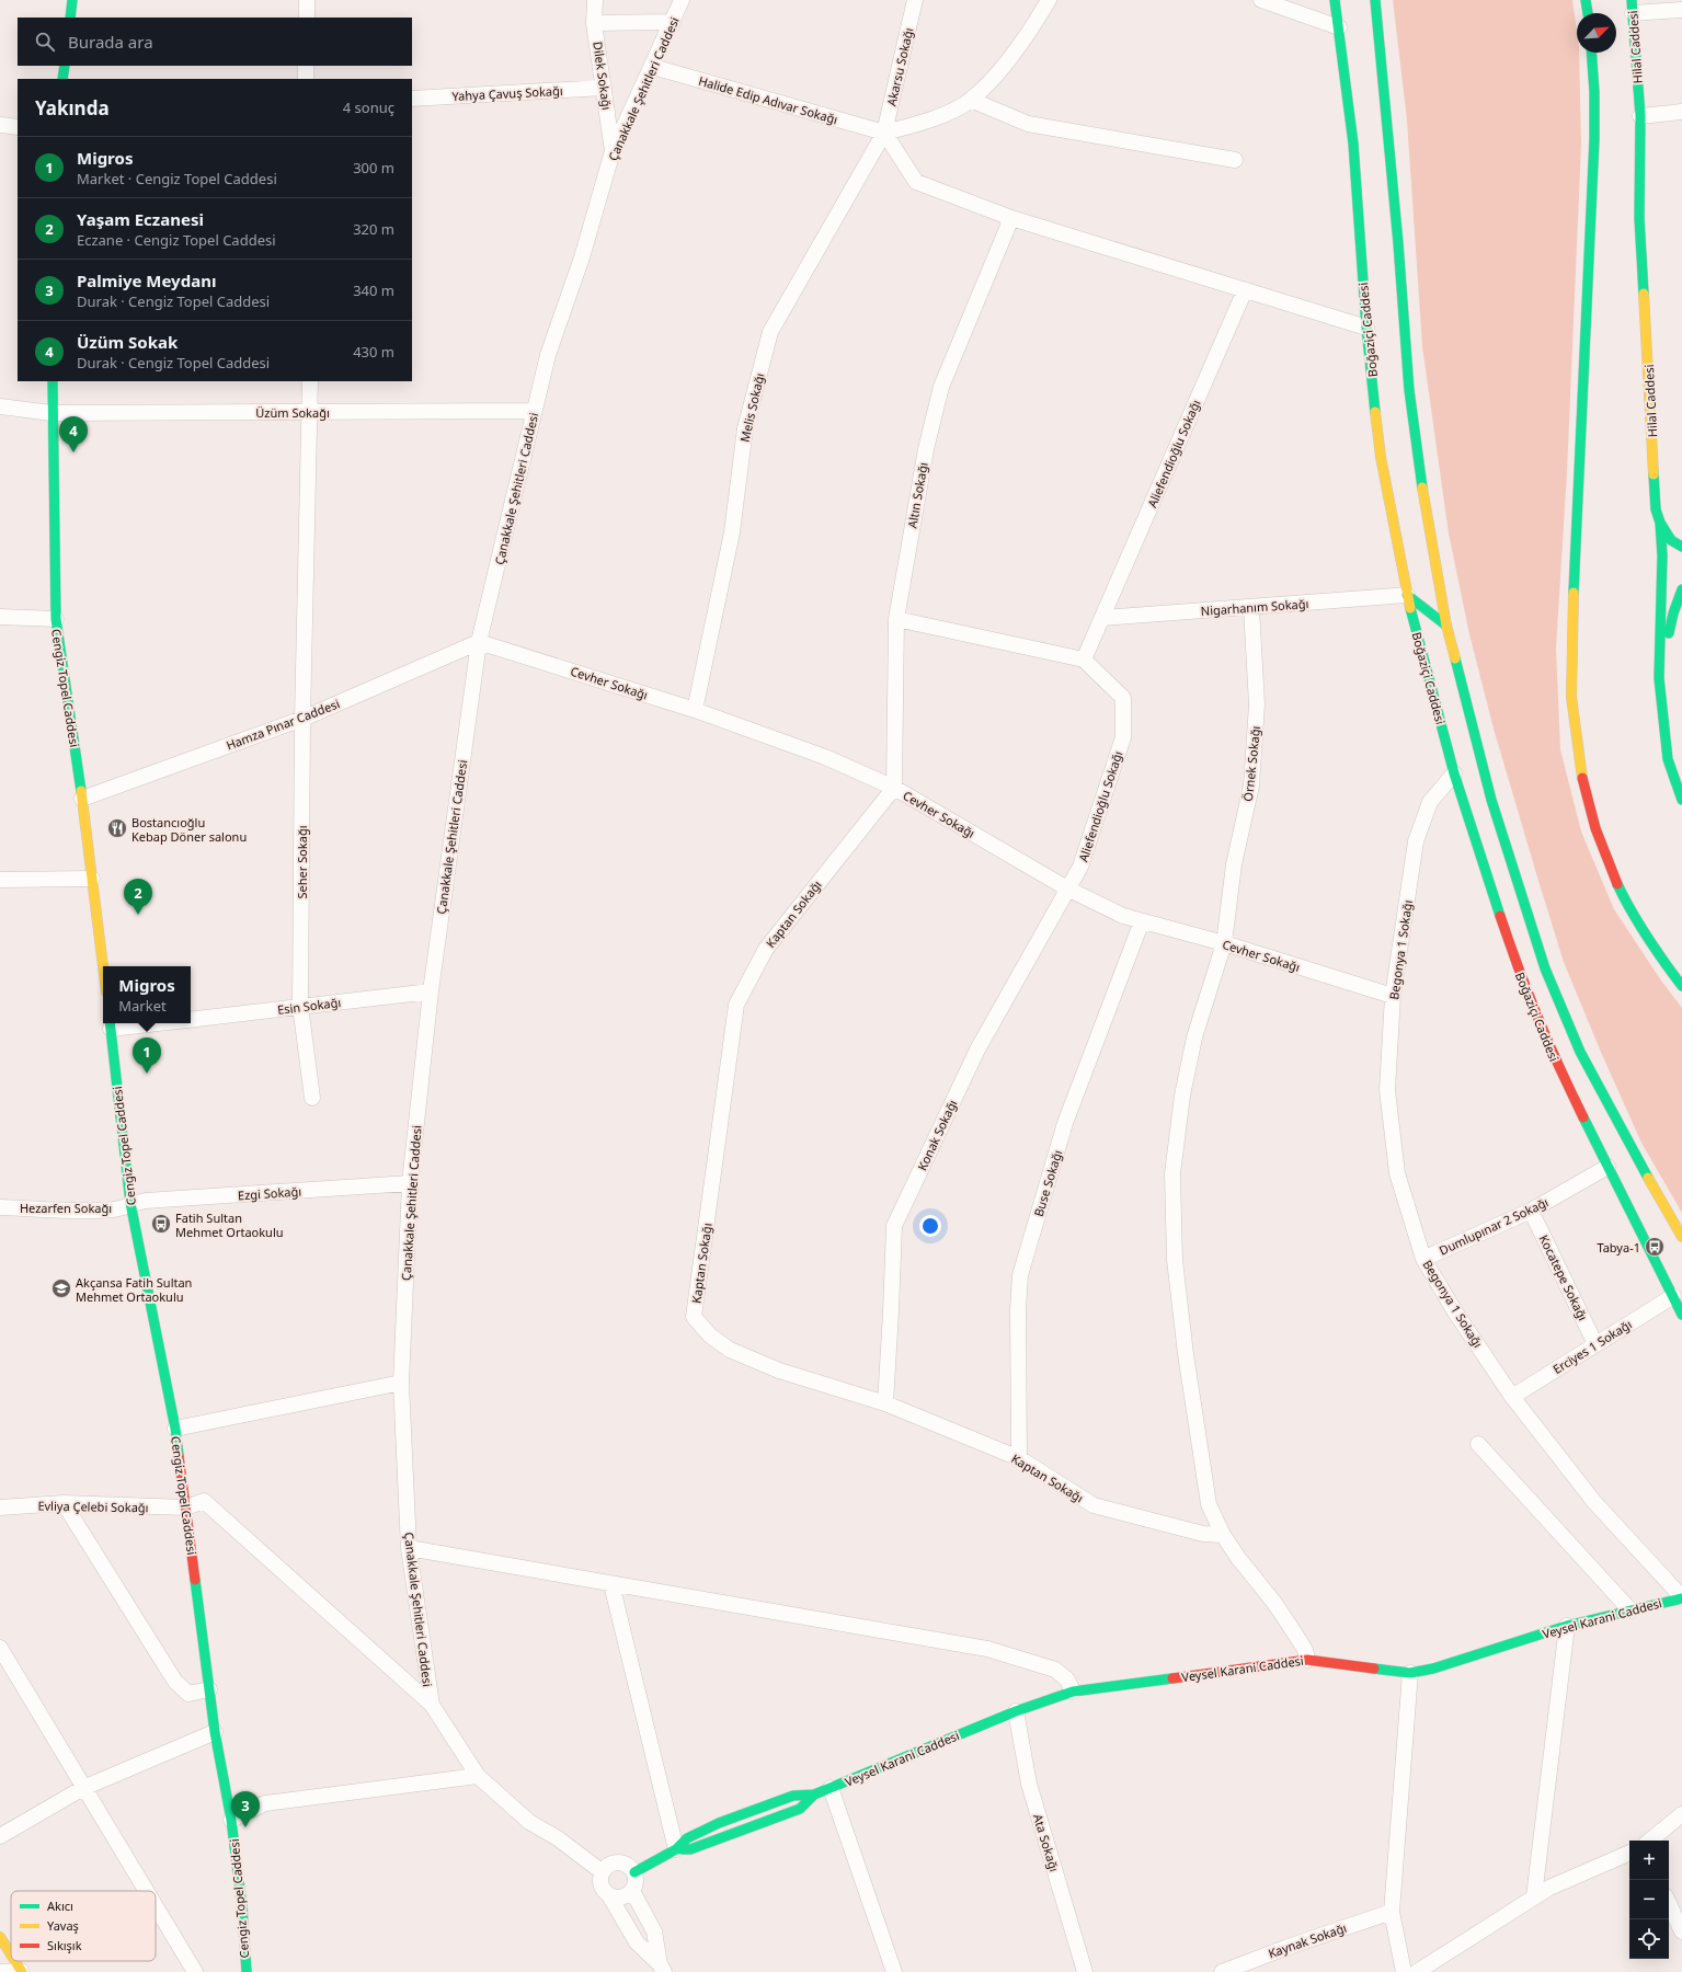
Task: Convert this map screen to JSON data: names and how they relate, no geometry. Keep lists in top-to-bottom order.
{
  "streets": {
    "main road": [
      "Hilal Caddesi",
      "Boğaziçi Caddesi",
      "Cengiz Topel Caddesi",
      "Veysel Karani Caddesi"
    ],
    "street": [
      "Akarsu Sokağı",
      "Dilek Sokağı",
      "Çanakkale Şehitleri Caddesi",
      "Yahya Çavuş Sokağı",
      "Halide Edip Adıvar Sokağı",
      "Melis Sokağı",
      "Üzüm Sokağı",
      "Aliefendioğlu Sokağı",
      "Altın Sokağı",
      "Nigarhanım Sokağı",
      "Cevher Sokağı",
      "Hamza Pınar Caddesi",
      "Örnek Sokağı",
      "Seher Sokağı",
      "Kaptan Sokağı",
      "Begonya 1 Sokağı",
      "Esin Sokağı",
      "Konak Sokağı",
      "Buse Sokağı",
      "Ezgi Sokağı",
      "Hezarfen Sokağı",
      "Dumlupınar 2 Sokağı",
      "Kocatepe Sokağı",
      "Erciyes 1 Sokağı",
      "Evliya Çelebi Sokağı",
      "Ata Sokağı",
      "Kaynak Sokağı"
    ]
  },
  "crossings": [
    ["Akarsu Sokağı", "Halide Edip Adıvar Sokağı"],
    ["Akarsu Sokağı", "Melis Sokağı"],
    ["Dilek Sokağı", "Çanakkale Şehitleri Caddesi"],
    ["Dilek Sokağı", "Yahya Çavuş Sokağı"],
    ["Çanakkale Şehitleri Caddesi", "Halide Edip Adıvar Sokağı"],
    ["Çanakkale Şehitleri Caddesi", "Üzüm Sokağı"],
    ["Çanakkale Şehitleri Caddesi", "Cevher Sokağı"],
    ["Çanakkale Şehitleri Caddesi", "Hamza Pınar Caddesi"],
    ["Çanakkale Şehitleri Caddesi", "Esin Sokağı"],
    ["Çanakkale Şehitleri Caddesi", "Ezgi Sokağı"],
    ["Çanakkale Şehitleri Caddesi", "Evliya Çelebi Sokağı"],
    ["Halide Edip Adıvar Sokağı", "Melis Sokağı"],
    ["Boğaziçi Caddesi", "Nigarhanım Sokağı"],
    ["Boğaziçi Caddesi", "Begonya 1 Sokağı"],
    ["Boğaziçi Caddesi", "Dumlupınar 2 Sokağı"],
    ["Boğaziçi Caddesi", "Erciyes 1 Sokağı"],
    ["Melis Sokağı", "Cevher Sokağı"],
    ["Üzüm Sokağı", "Cengiz Topel Caddesi"],
    ["Üzüm Sokağı", "Seher Sokağı"],
    ["Aliefendioğlu Sokağı", "Nigarhanım Sokağı"],
    ["Aliefendioğlu Sokağı", "Cevher Sokağı"],
    ["Aliefendioğlu Sokağı", "Konak Sokağı"],
    ["Altın Sokağı", "Cevher Sokağı"],
    ["Altın Sokağı", "Kaptan Sokağı"],
    ["Nigarhanım Sokağı", "Örnek Sokağı"],
    ["Cevher Sokağı", "Hamza Pınar Caddesi"],
    ["Cevher Sokağı", "Örnek Sokağı"],
    ["Cevher Sokağı", "Kaptan Sokağı"],
    ["Cevher Sokağı", "Begonya 1 Sokağı"],
    ["Cevher Sokağı", "Konak Sokağı"],
    ["Cevher Sokağı", "Buse Sokağı"],
    ["Cengiz Topel Caddesi", "Hamza Pınar Caddesi"],
    ["Cengiz Topel Caddesi", "Esin Sokağı"],
    ["Cengiz Topel Caddesi", "Ezgi Sokağı"],
    ["Cengiz Topel Caddesi", "Hezarfen Sokağı"],
    ["Cengiz Topel Caddesi", "Evliya Çelebi Sokağı"],
    ["Hamza Pınar Caddesi", "Seher Sokağı"],
    ["Örnek Sokağı", "Kaptan Sokağı"],
    ["Örnek Sokağı", "Veysel Karani Caddesi"],
    ["Seher Sokağı", "Esin Sokağı"],
    ["Kaptan Sokağı", "Konak Sokağı"],
    ["Kaptan Sokağı", "Buse Sokağı"],
    ["Begonya 1 Sokağı", "Dumlupınar 2 Sokağı"],
    ["Begonya 1 Sokağı", "Erciyes 1 Sokağı"],
    ["Begonya 1 Sokağı", "Veysel Karani Caddesi"],
    ["Ezgi Sokağı", "Hezarfen Sokağı"],
    ["Dumlupınar 2 Sokağı", "Kocatepe Sokağı"],
    ["Kocatepe Sokağı", "Erciyes 1 Sokağı"],
    ["Veysel Karani Caddesi", "Ata Sokağı"]
  ],
  "places": {
    "restaurant": ["Bostancıoğlu Kebap Döner salonu"],
    "bus stop": ["Fatih Sultan Mehmet Ortaokulu", "Tabya-1"],
    "school or university": ["Akçansa Fatih Sultan Mehmet Ortaokulu"]
  },
  "legend": ["Akıcı", "Yavaş", "Sıkışık"],
  "north": "top right",
  "page": {
    "search": "Burada ara",
    "heading": ["Yakında", "4 sonuç"],
    "list": [
      {
        "mark": "1",
        "name": "Migros",
        "note": "Market · Cengiz Topel Caddesi",
        "value": "300 m"
      },
      {
        "mark": "2",
        "name": "Yaşam Eczanesi",
        "note": "Eczane · Cengiz Topel Caddesi",
        "value": "320 m"
      },
      {
        "mark": "3",
        "name": "Palmiye Meydanı",
        "note": "Durak · Cengiz Topel Caddesi",
        "value": "340 m"
      },
      {
        "mark": "4",
        "name": "Üzüm Sokak",
        "note": "Durak · Cengiz Topel Caddesi",
        "value": "430 m"
      }
    ],
    "pins": [
      "4",
      "2",
      "1",
      "3"
    ],
    "popup": ["Migros", "Market"],
    "map_buttons": ["+", "−"]
  }
}
